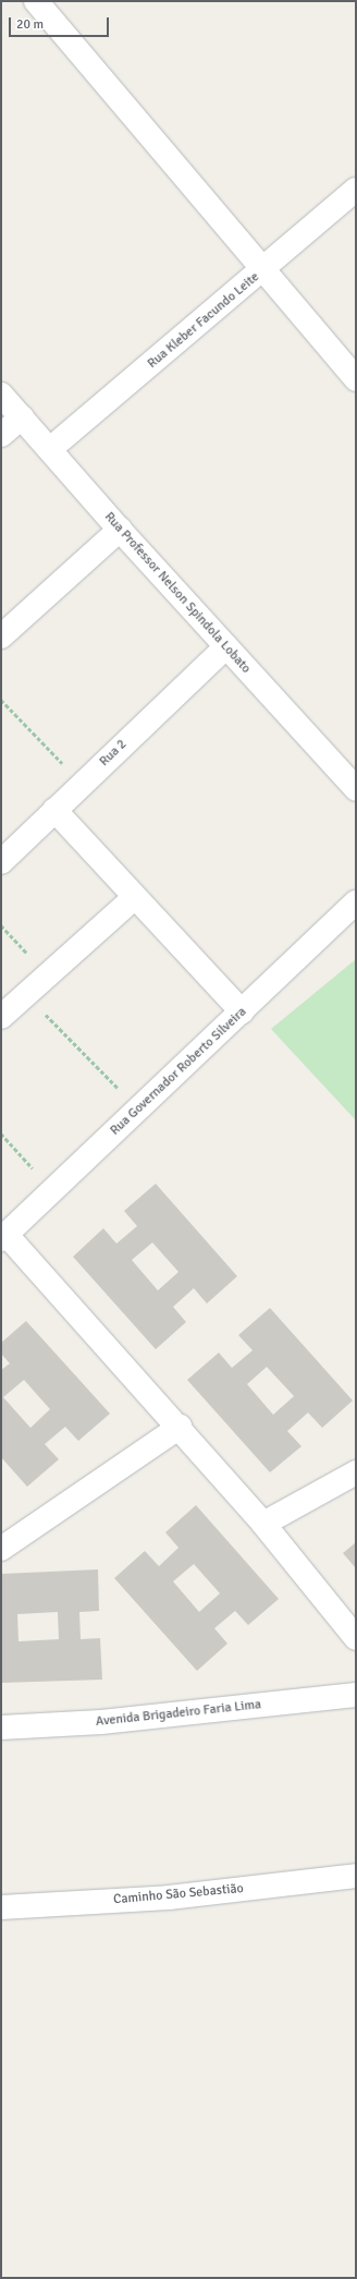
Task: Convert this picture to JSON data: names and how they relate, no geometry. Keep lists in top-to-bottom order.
{
  "streets": {
    "street": [
      "Rua Kleber Facundo Leite",
      "Rua Professor Nelson Spindola Lobato",
      "Rua 2",
      "Rua Governador Roberto Silveira",
      "Avenida Brigadeiro Faria Lima",
      "Caminho São Sebastião"
    ]
  },
  "crossings": [
    ["Rua Kleber Facundo Leite", "Rua Professor Nelson Spindola Lobato"],
    ["Rua Professor Nelson Spindola Lobato", "Rua 2"]
  ],
  "scale_bar": "20 m"
}
